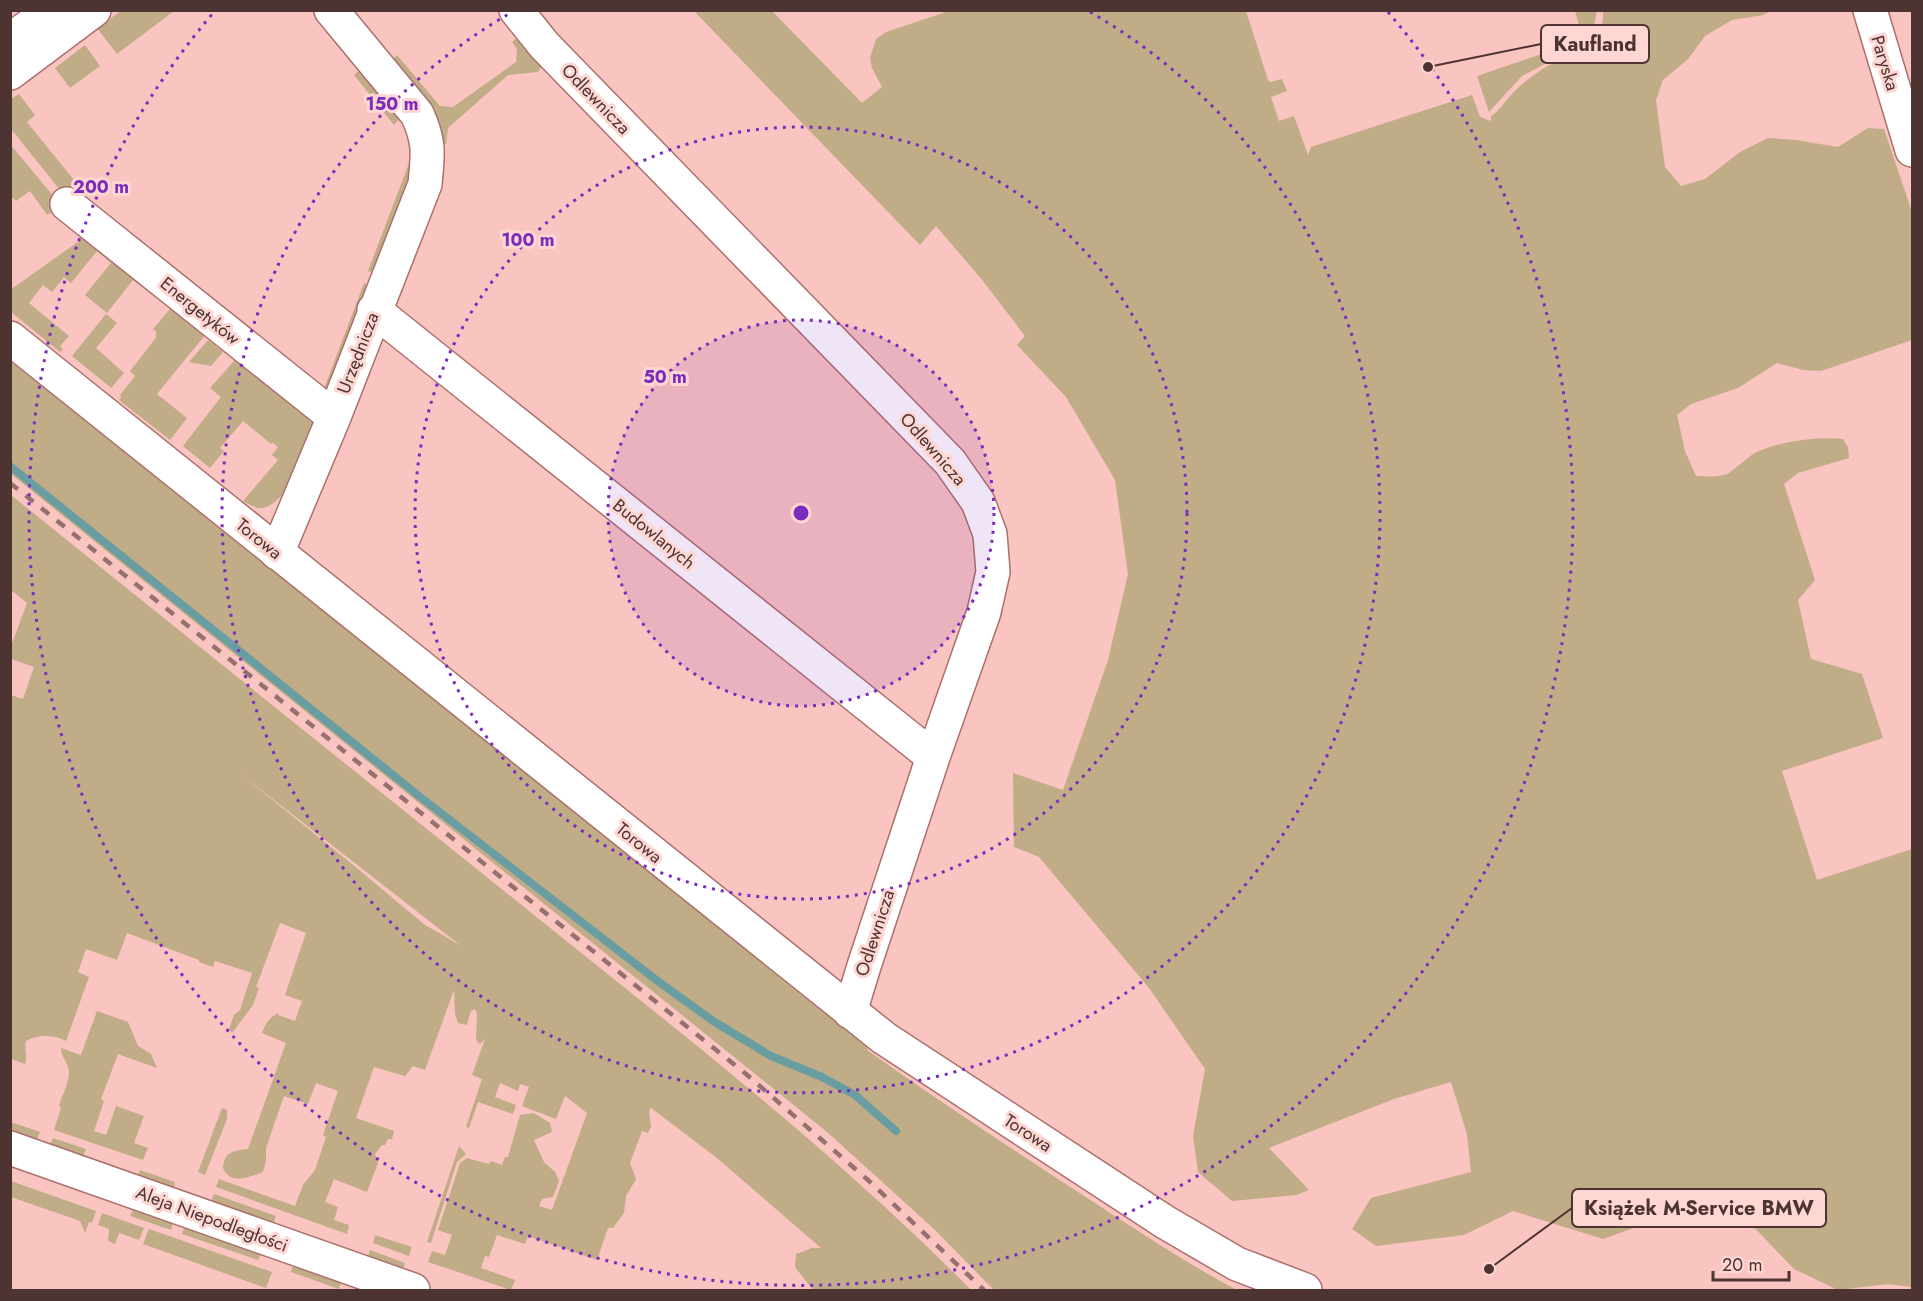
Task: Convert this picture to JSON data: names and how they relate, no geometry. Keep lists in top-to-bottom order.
{
  "streets": {
    "street": [
      "Paryska",
      "Odlewnicza",
      "Energetyków",
      "Urzędnicza",
      "Budowlanych",
      "Torowa",
      "Aleja Niepodległości"
    ]
  },
  "crossings": [
    ["Odlewnicza", "Budowlanych"],
    ["Odlewnicza", "Torowa"],
    ["Energetyków", "Urzędnicza"],
    ["Urzędnicza", "Budowlanych"],
    ["Urzędnicza", "Torowa"]
  ],
  "places": ["Kaufland", "Książek M-Service BMW"],
  "scale_bar": "20 m",
  "rings": [
    "150 m",
    "200 m",
    "100 m",
    "50 m"
  ]
}
